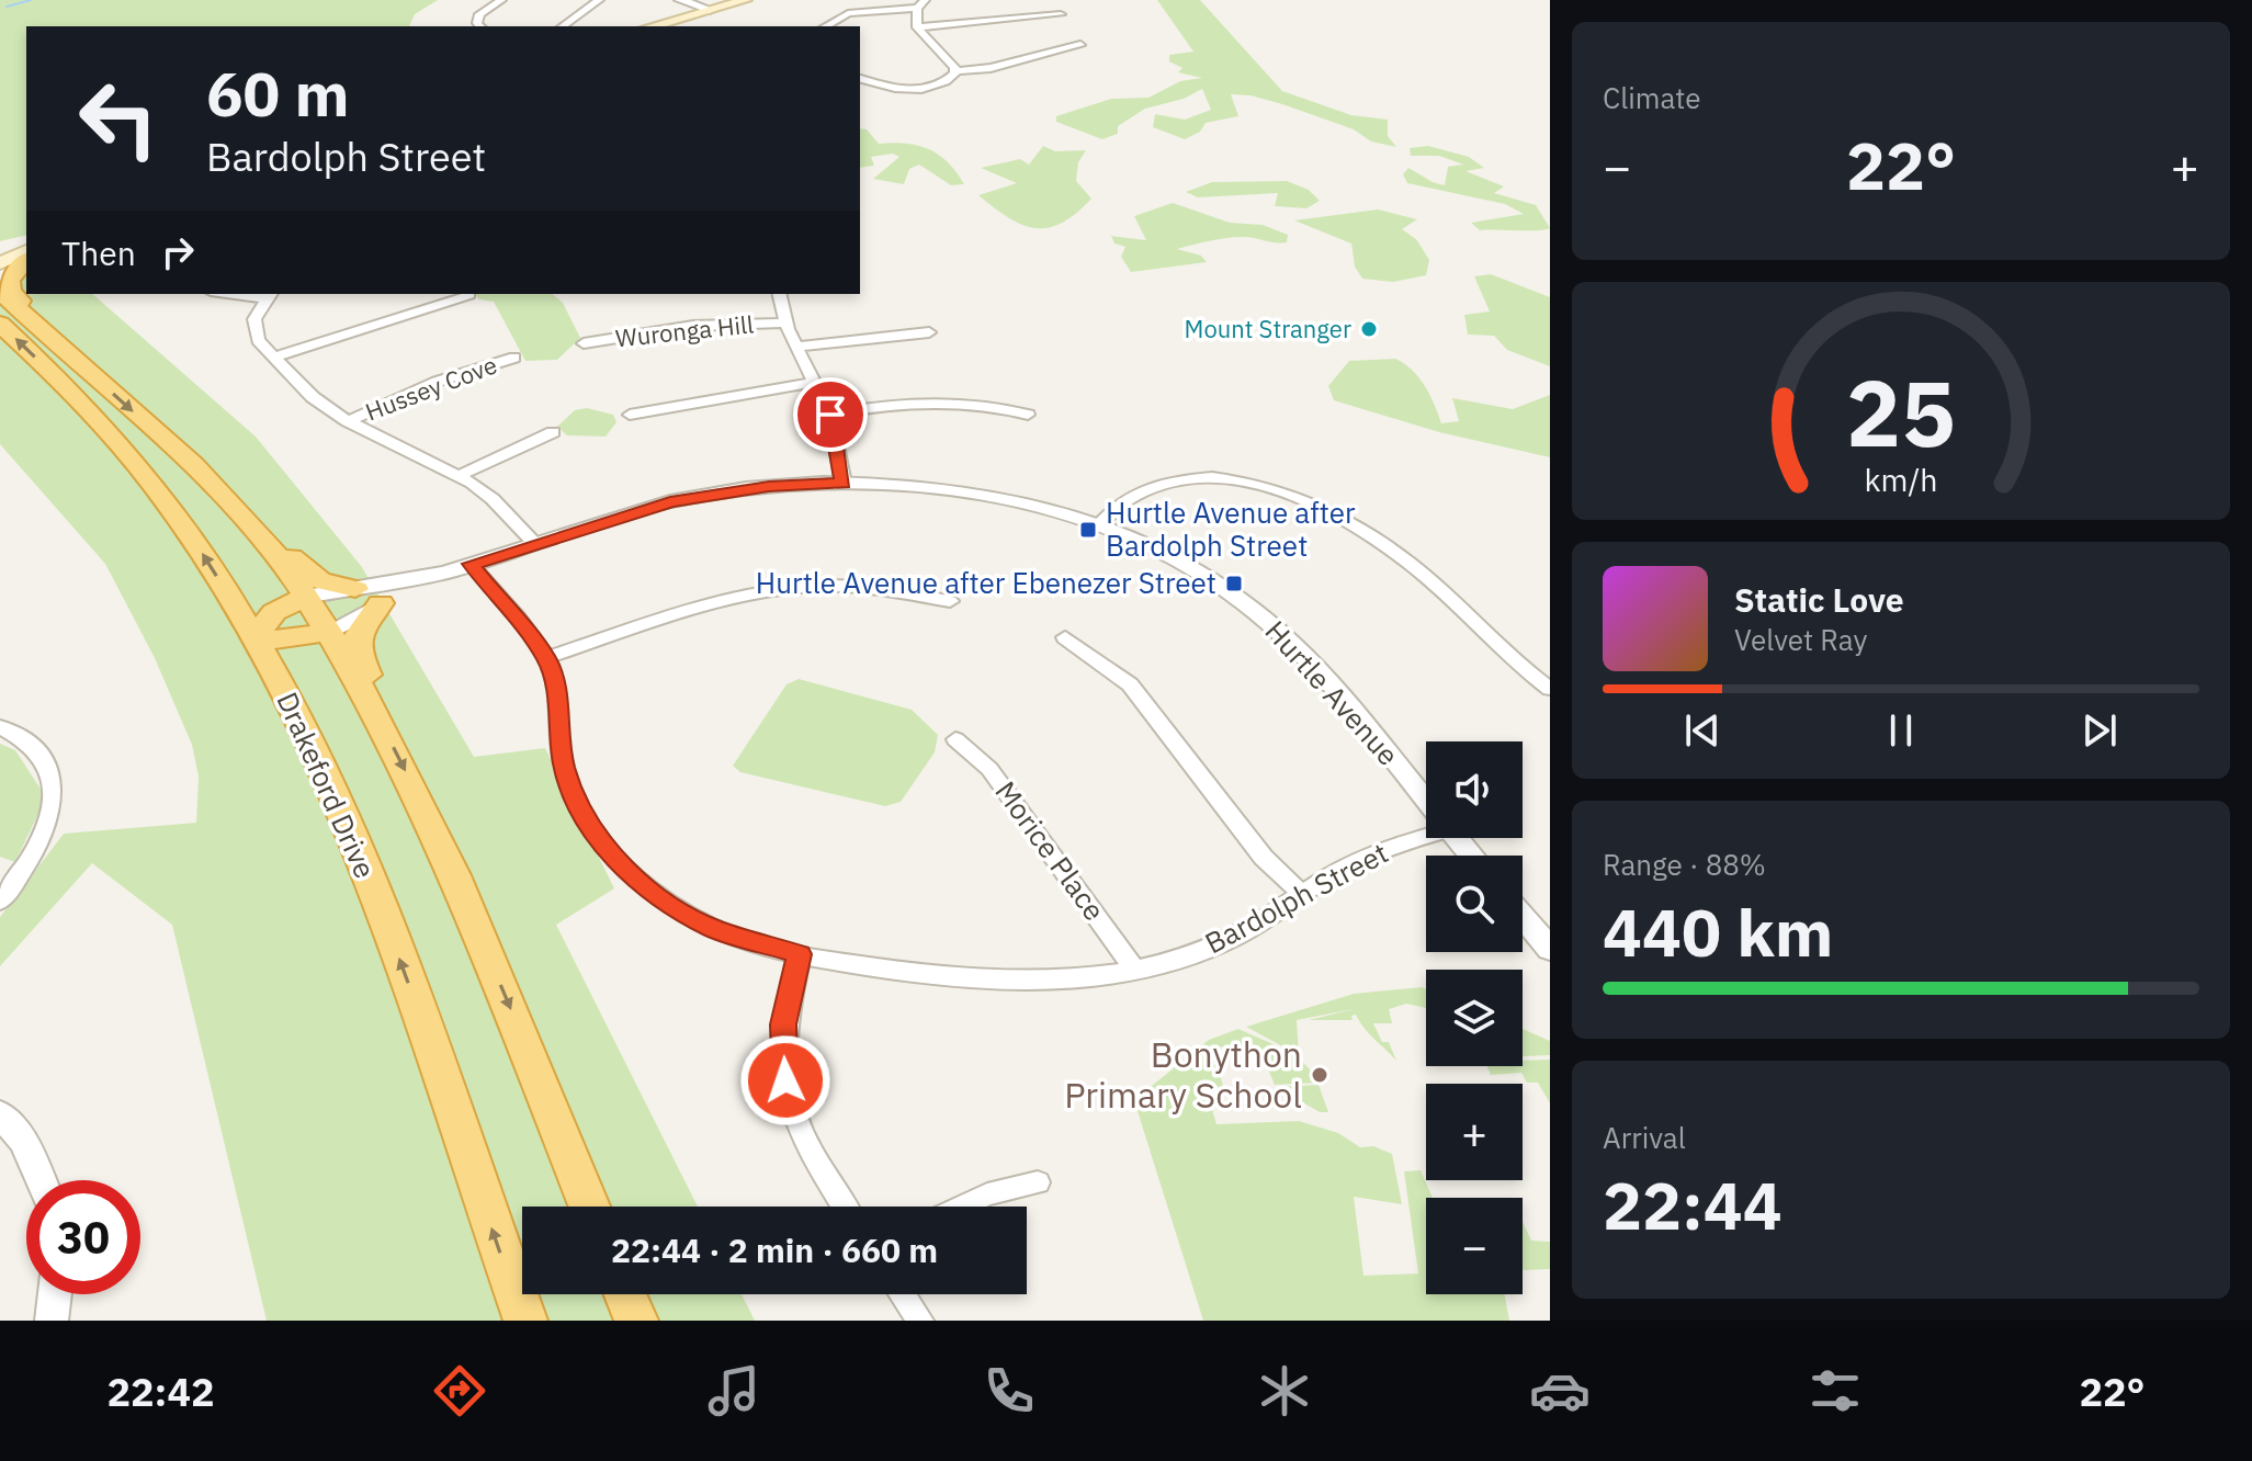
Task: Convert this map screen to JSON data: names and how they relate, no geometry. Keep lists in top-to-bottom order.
{
  "streets": {
    "highway": ["Drakeford Drive"],
    "street": [
      "Wuronga Hill",
      "Hussey Cove",
      "Hurtle Avenue",
      "Morice Place",
      "Bardolph Street"
    ]
  },
  "crossings": [
    ["Hurtle Avenue", "Drakeford Drive"],
    ["Hurtle Avenue", "Bardolph Street"],
    ["Morice Place", "Bardolph Street"]
  ],
  "places": {
    "other": ["Mount Stranger", "Bonython Primary School"],
    "transit": ["Hurtle Avenue after Bardolph Street", "Hurtle Avenue after Ebenezer Street"]
  },
  "page": {
    "tile": [
      "Climate",
      ["Range · 88%", "440 km"],
      ["Arrival", "22:44"]
    ],
    "turn": ["60 m", "Bardolph Street"],
    "heat": ["−", "22°", "+"],
    "then": "Then",
    "song": ["Static Love", "Velvet Ray"],
    "map_buttons": ["+", "−"],
    "limit": "30",
    "trip": "22:44 · 2 min · 660 m",
    "tabs": ["22:42", "22°"],
    "gauge": ["25", "km/h"]
  }
}
